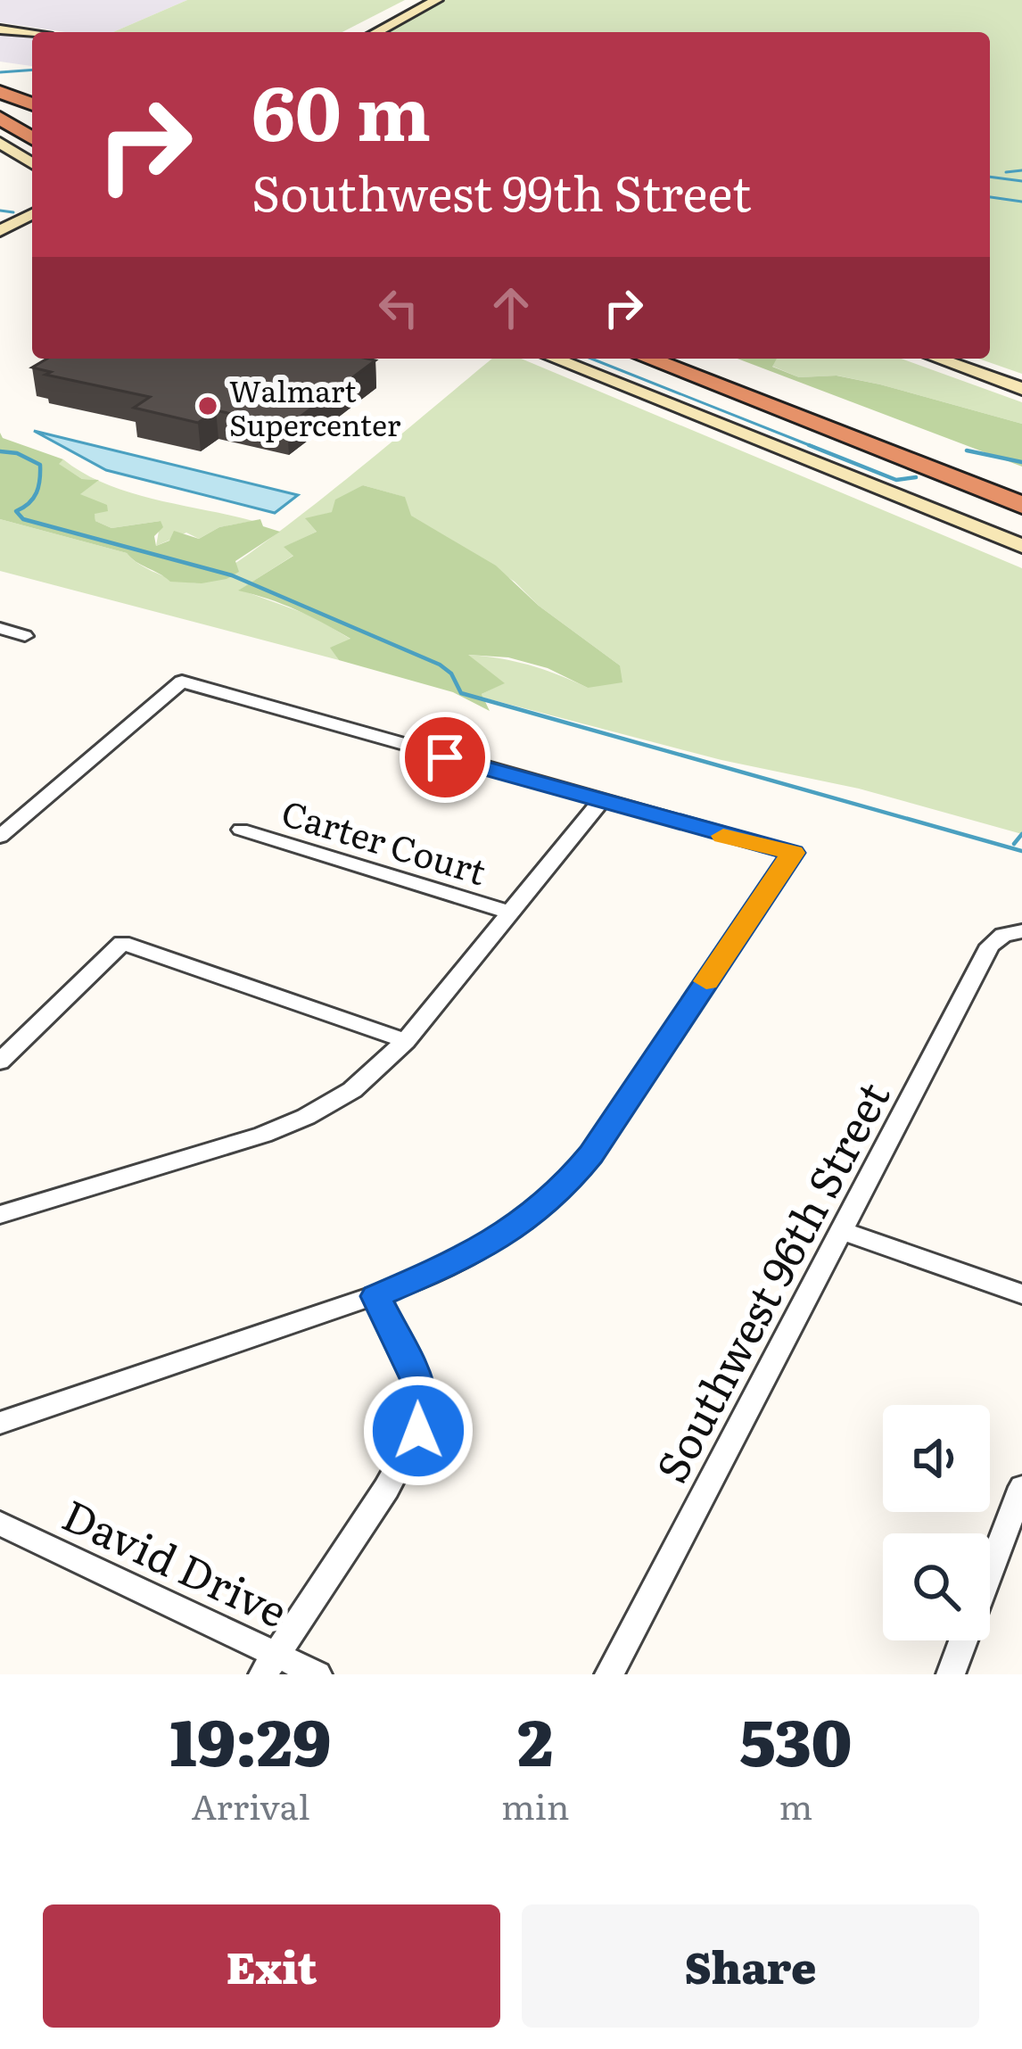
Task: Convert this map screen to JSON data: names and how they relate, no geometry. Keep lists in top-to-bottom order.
{
  "streets": {
    "street": ["Carter Court", "Southwest 96th Street", "David Drive"]
  },
  "places": ["Walmart Supercenter"],
  "page": {
    "turn": ["60 m", "Southwest 99th Street"],
    "eta": [
      "19:29",
      "Arrival",
      "2",
      "min",
      "530",
      "m"
    ],
    "buttons": ["Exit", "Share"]
  }
}
